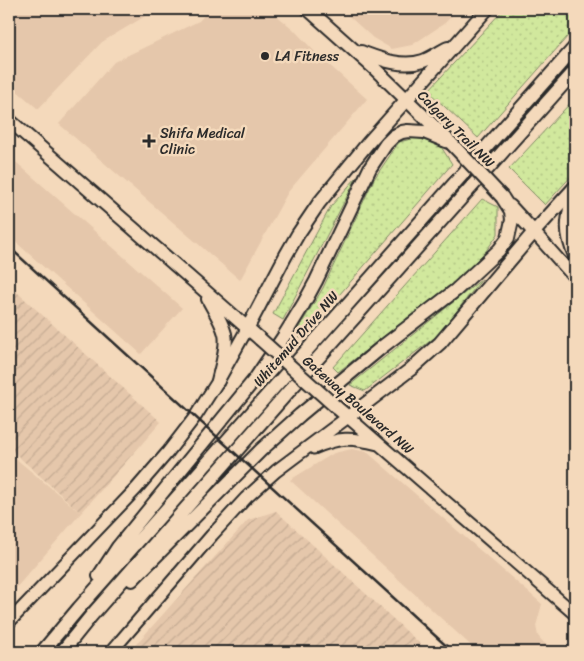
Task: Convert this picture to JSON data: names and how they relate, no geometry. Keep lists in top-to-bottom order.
{
  "streets": {
    "highway": ["Calgary Trail NW", "Whitemud Drive NW", "Gateway Boulevard NW"]
  },
  "places": {
    "other": ["LA Fitness"],
    "health": ["Shifa Medical Clinic"]
  }
}
